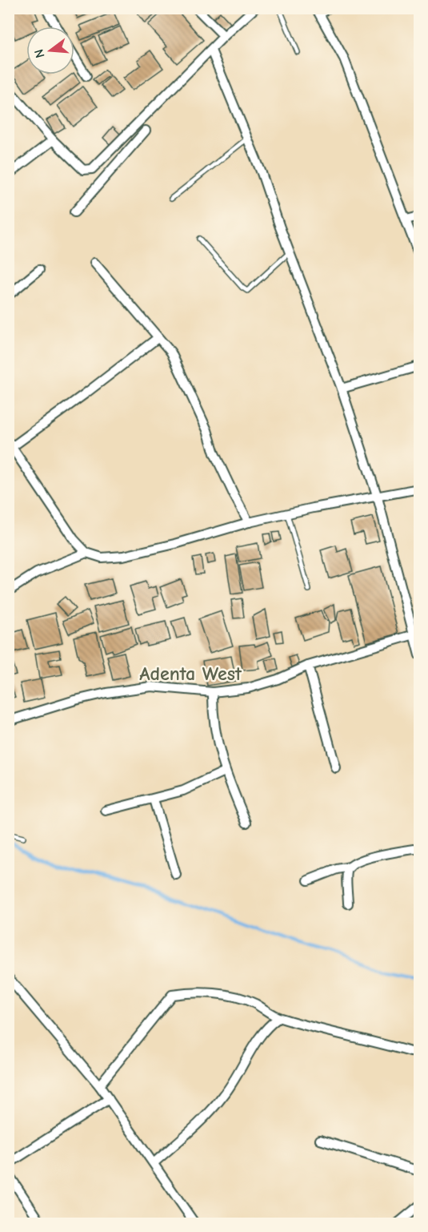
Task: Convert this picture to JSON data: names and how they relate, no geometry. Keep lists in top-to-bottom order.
{
  "districts": ["Adenta West"],
  "north": "left"
}
